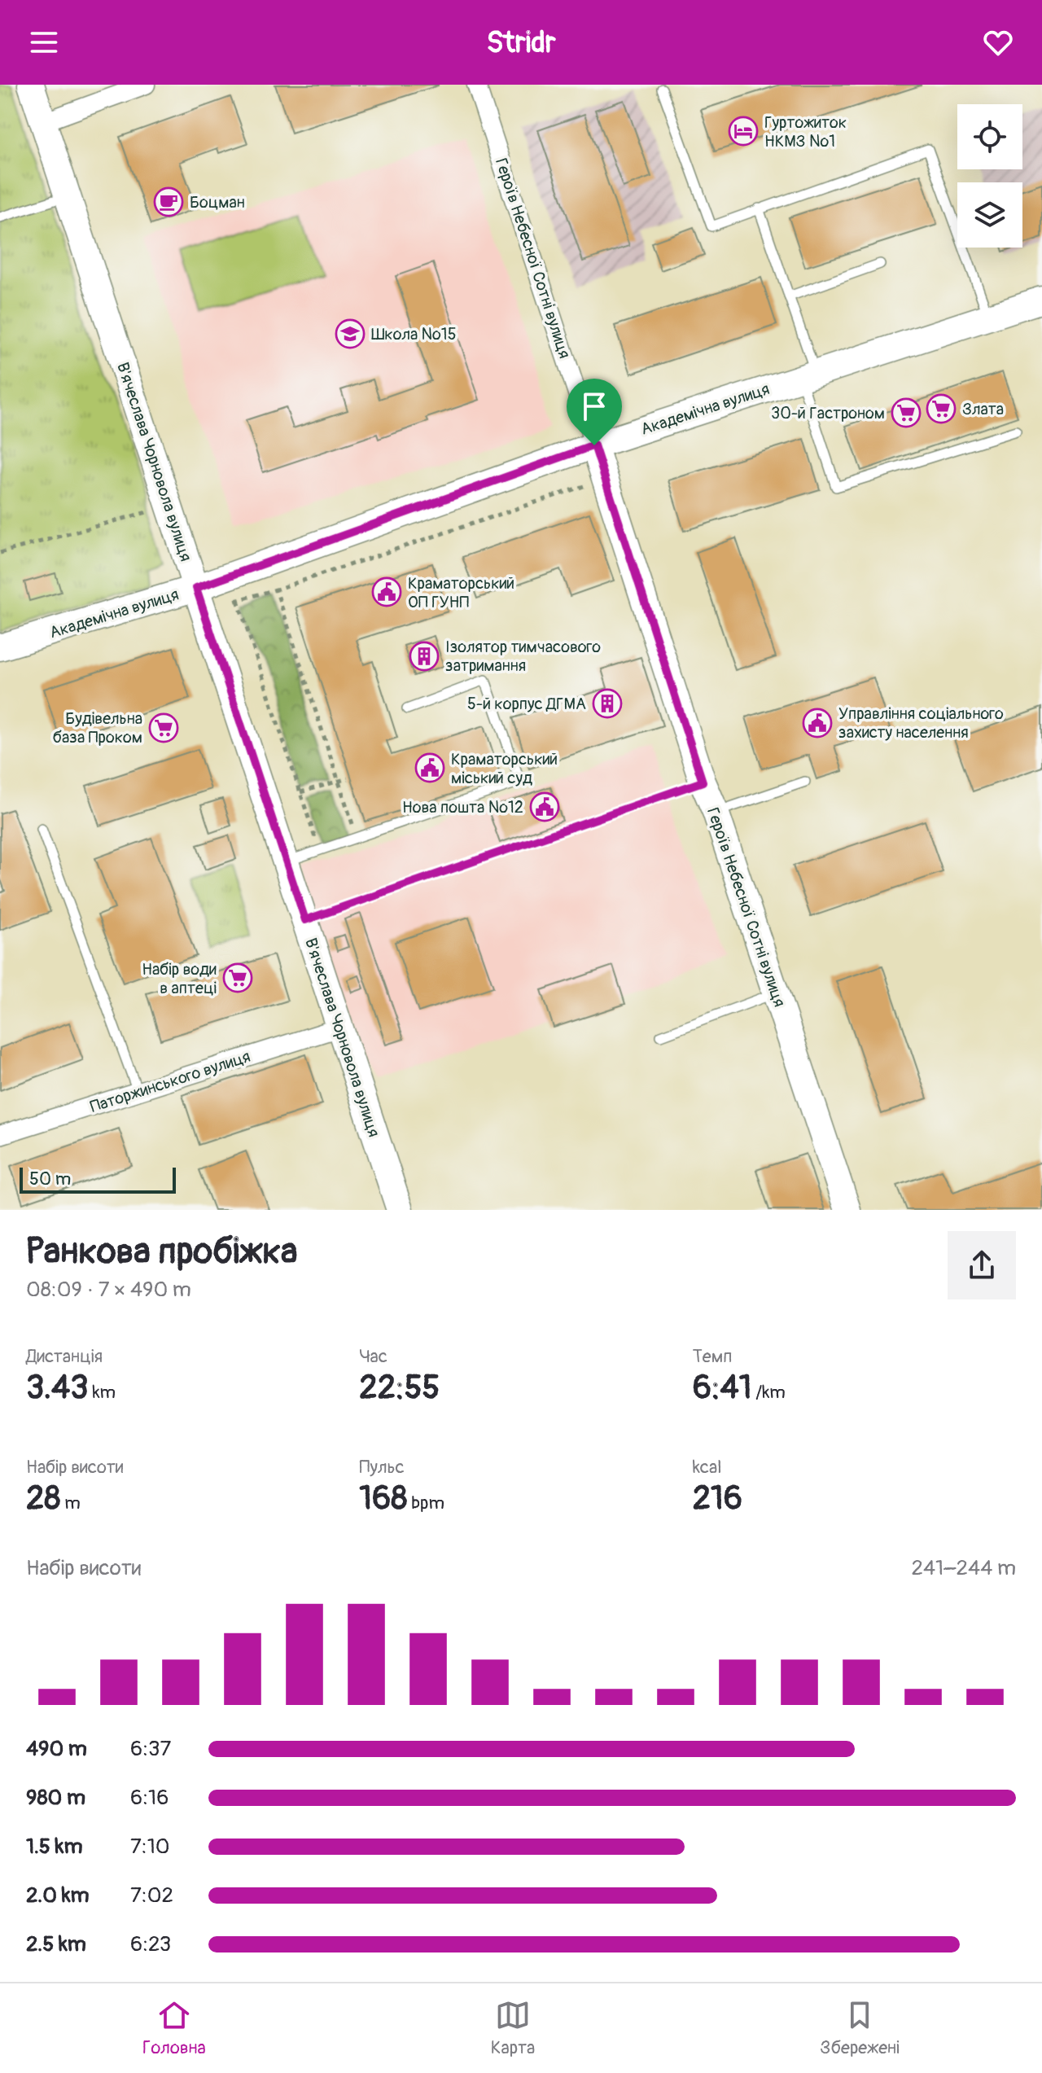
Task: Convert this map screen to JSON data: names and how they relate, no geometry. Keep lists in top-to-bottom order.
{
  "streets": {
    "street": [
      "Героїв Небесної Сотні вулиця",
      "Академічна вулиця",
      "В'ячеслава Чорновола вулиця",
      "Паторжинського вулиця"
    ]
  },
  "crossings": [
    ["Героїв Небесної Сотні вулиця", "Академічна вулиця"],
    ["Академічна вулиця", "В'ячеслава Чорновола вулиця"],
    ["В'ячеслава Чорновола вулиця", "Паторжинського вулиця"]
  ],
  "places": {
    "hotel": ["Гуртожиток НКМЗ №1"],
    "cafe": ["Боцман"],
    "school or university": ["Школа №15"],
    "supermarket": [
      "Злата",
      "30-й Гастроном",
      "Будівельна база Проком",
      "Набір води в аптеці"
    ],
    "public building": [
      "Краматорський ОП ГУНП",
      "Управління соціального захисту населення",
      "Краматорський міський суд",
      "Нова пошта №12"
    ],
    "building": ["Ізолятор тимчасового затримання", "5-й корпус ДГМА"]
  },
  "scale_bar": "50 m",
  "page": {
    "header": "Stridr",
    "scale": "50 m",
    "heading": ["Ранкова пробіжка", "08:09 · 7 × 490 m"],
    "stats": [
      ["Дистанція", "3.43 km"],
      ["Час", "22:55"],
      ["Темп", "6:41 /km"],
      ["Набір висоти", "28 m"],
      ["Пульс", "168 bpm"],
      ["kcal", "216"]
    ],
    "chart": ["Набір висоти", "241–244 m"],
    "list": [
      {
        "name": "490 m",
        "note": "6:37"
      },
      {
        "name": "980 m",
        "note": "6:16"
      },
      {
        "name": "1.5 km",
        "note": "7:10"
      },
      {
        "name": "2.0 km",
        "note": "7:02"
      },
      {
        "name": "2.5 km",
        "note": "6:23"
      }
    ],
    "tabs": ["Головна", "Карта", "Збережені"]
  }
}
